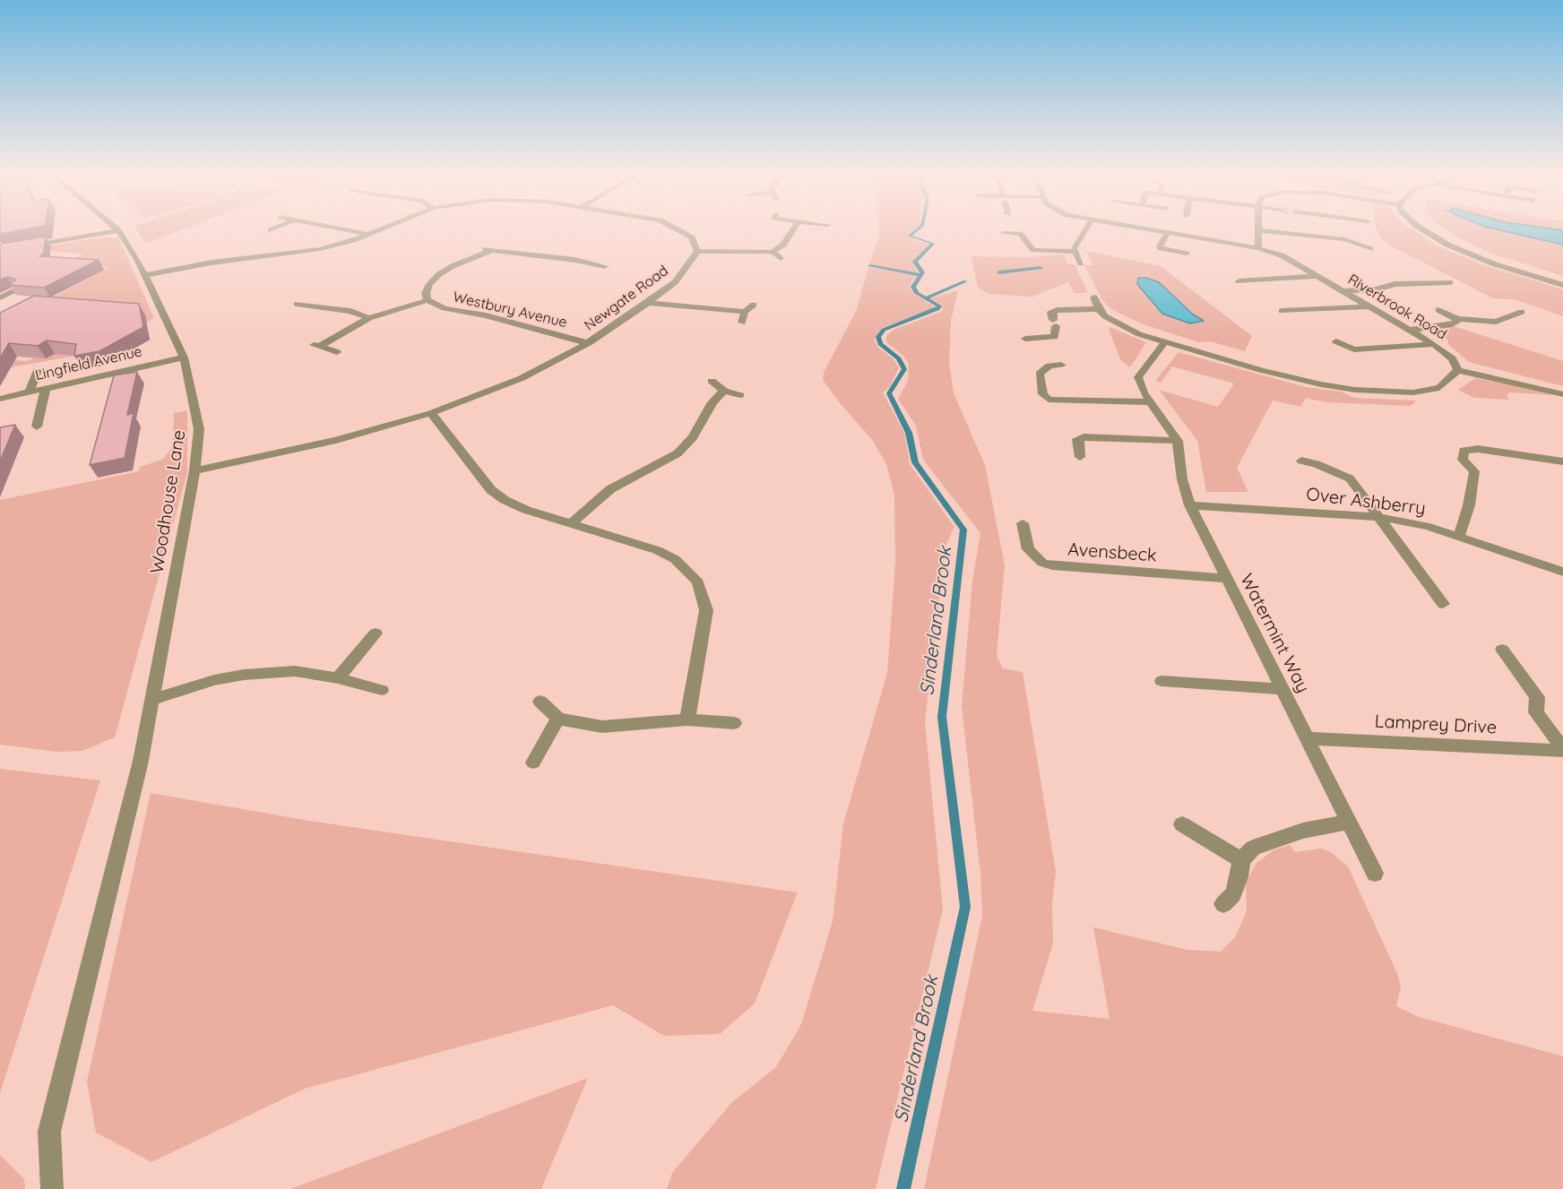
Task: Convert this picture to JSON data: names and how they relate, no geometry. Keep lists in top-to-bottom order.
{
  "streets": {
    "street": [
      "Newgate Road",
      "Riverbrook Road",
      "Westbury Avenue",
      "Lingfield Avenue",
      "Woodhouse Lane",
      "Over Ashberry",
      "Avensbeck",
      "Watermint Way",
      "Lamprey Drive"
    ]
  },
  "crossings": [
    ["Newgate Road", "Westbury Avenue"],
    ["Newgate Road", "Woodhouse Lane"],
    ["Lingfield Avenue", "Woodhouse Lane"],
    ["Over Ashberry", "Watermint Way"],
    ["Avensbeck", "Watermint Way"],
    ["Watermint Way", "Lamprey Drive"]
  ],
  "water": ["Sinderland Brook"]
}
